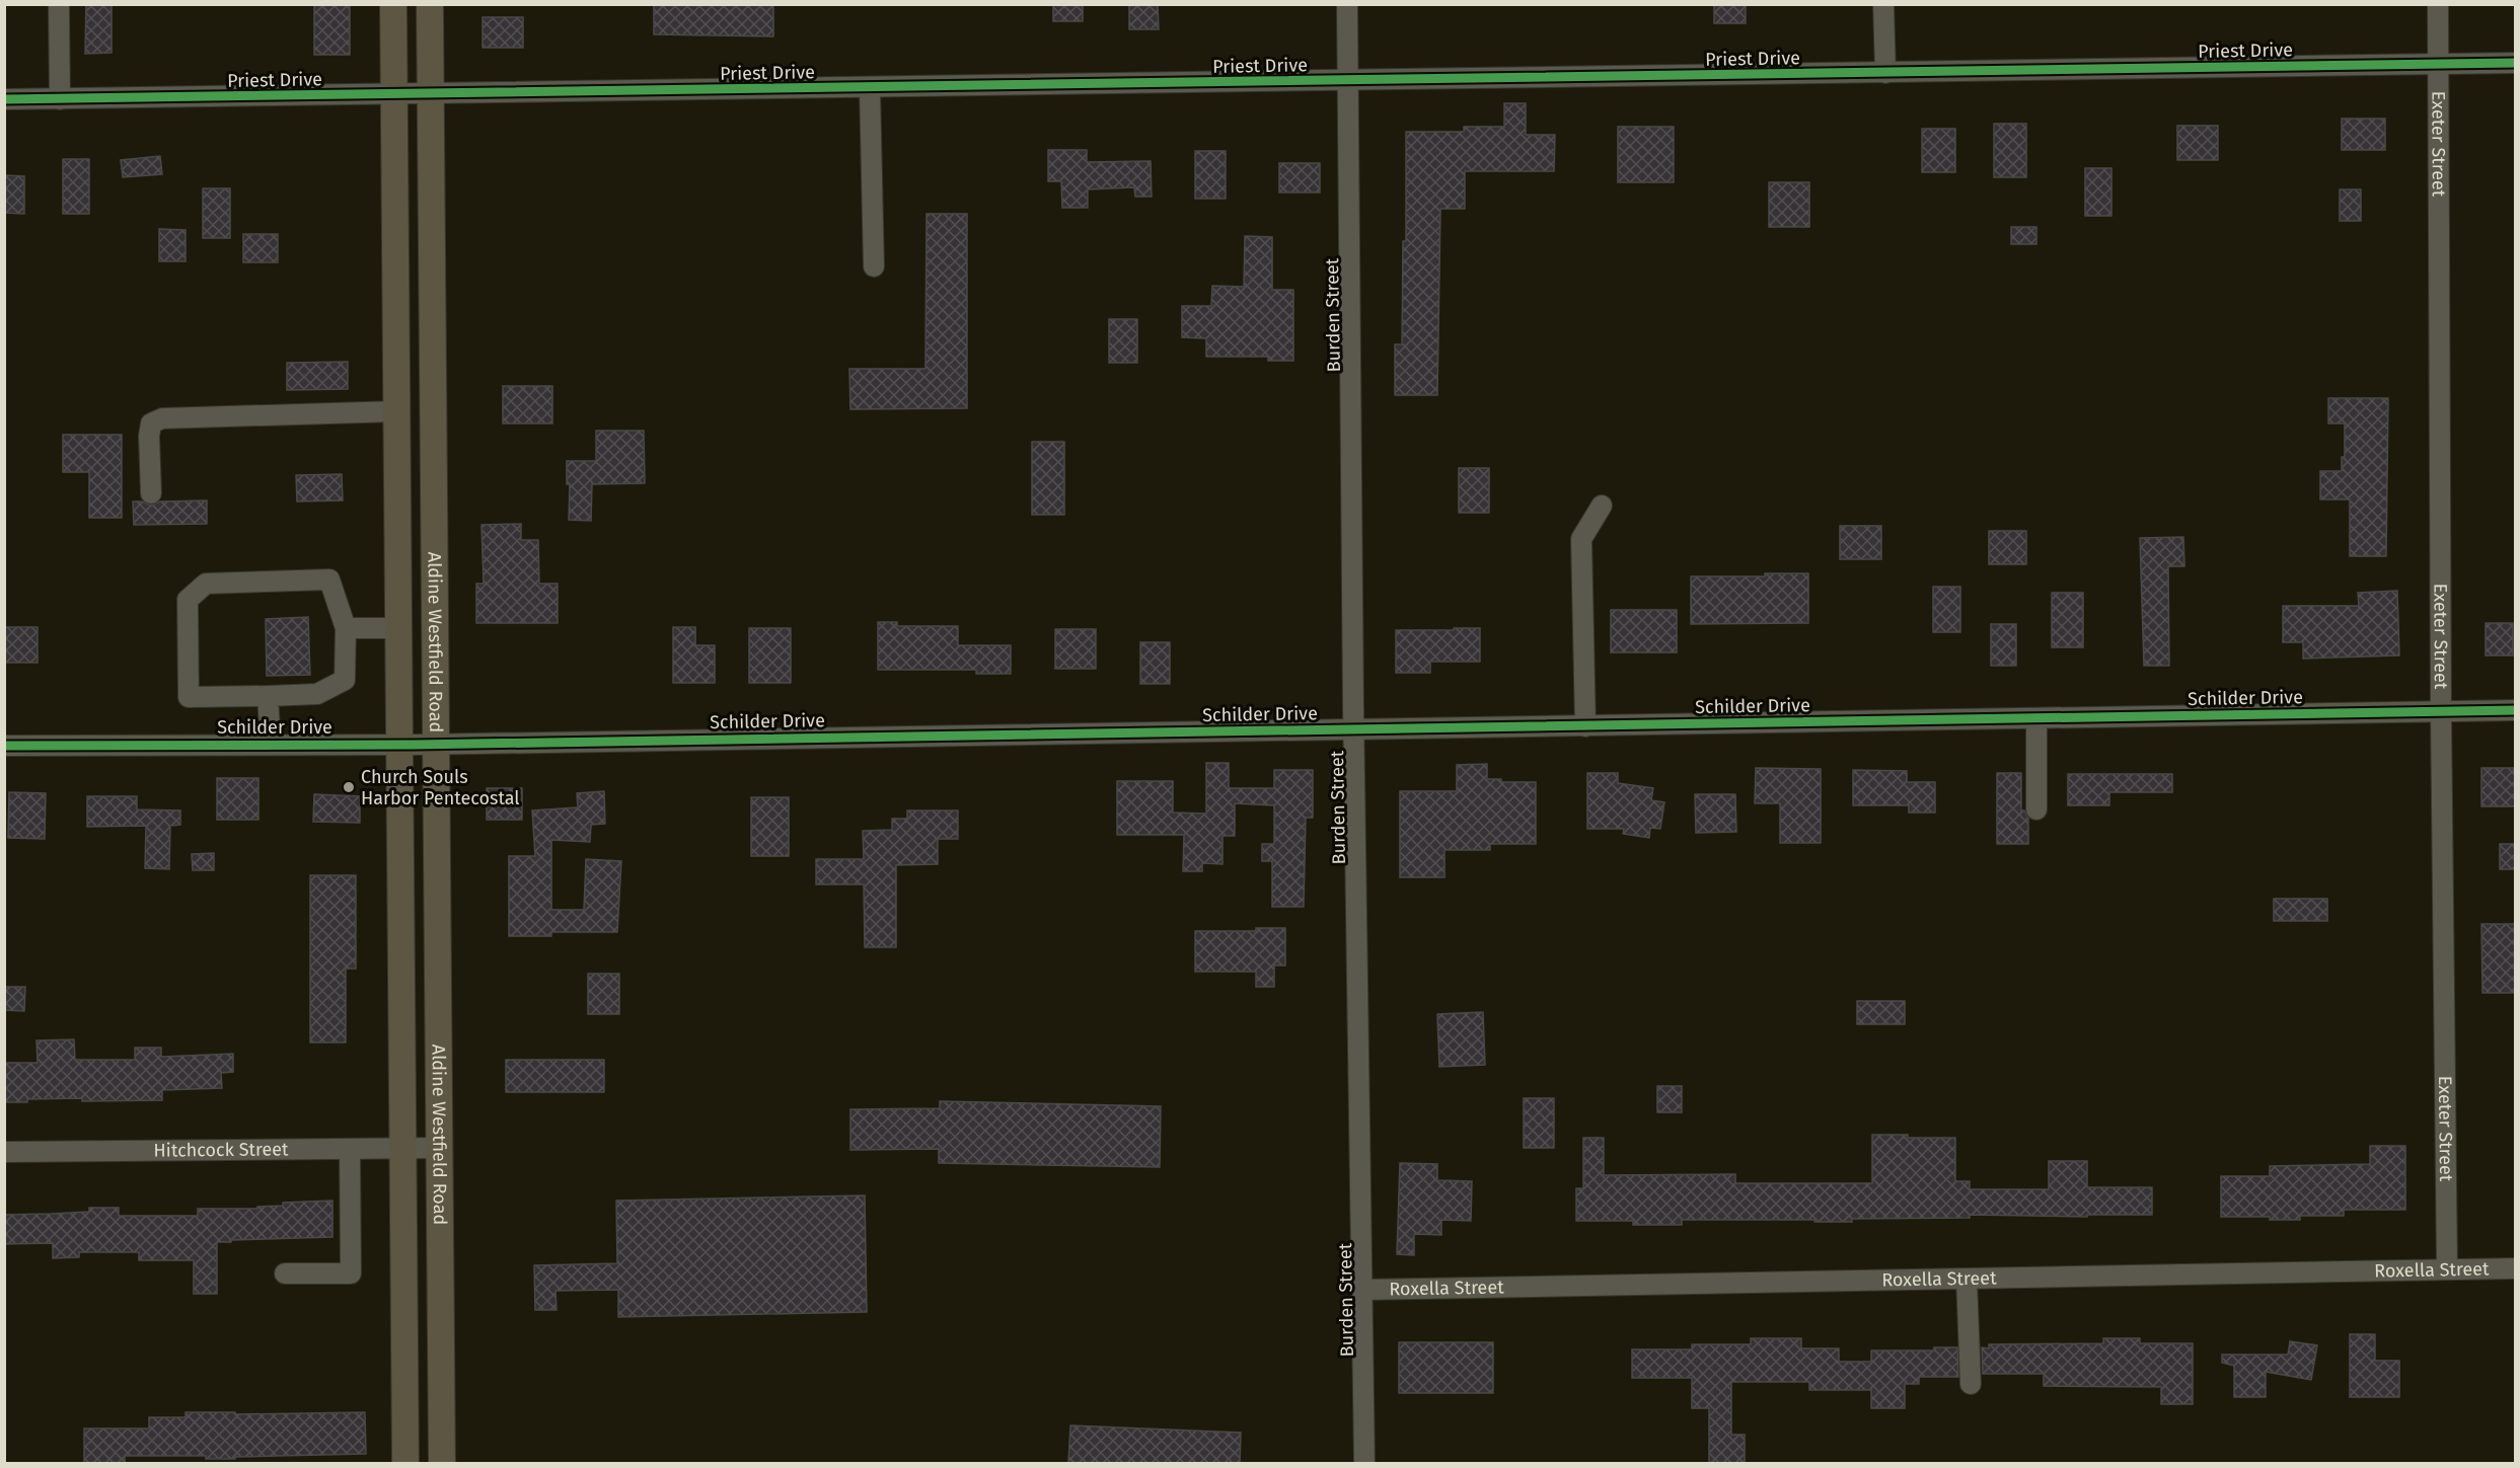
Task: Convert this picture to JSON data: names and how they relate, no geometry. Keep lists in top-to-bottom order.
{
  "streets": {
    "main road": ["Aldine Westfield Road"],
    "street": [
      "Priest Drive",
      "Exeter Street",
      "Burden Street",
      "Schilder Drive",
      "Hitchcock Street",
      "Roxella Street"
    ]
  },
  "crossings": [
    ["Priest Drive", "Exeter Street"],
    ["Priest Drive", "Burden Street"],
    ["Priest Drive", "Aldine Westfield Road"],
    ["Exeter Street", "Schilder Drive"],
    ["Exeter Street", "Roxella Street"],
    ["Burden Street", "Schilder Drive"],
    ["Burden Street", "Roxella Street"],
    ["Aldine Westfield Road", "Schilder Drive"],
    ["Aldine Westfield Road", "Hitchcock Street"]
  ],
  "places": ["Church Souls Harbor Pentecostal"]
}
